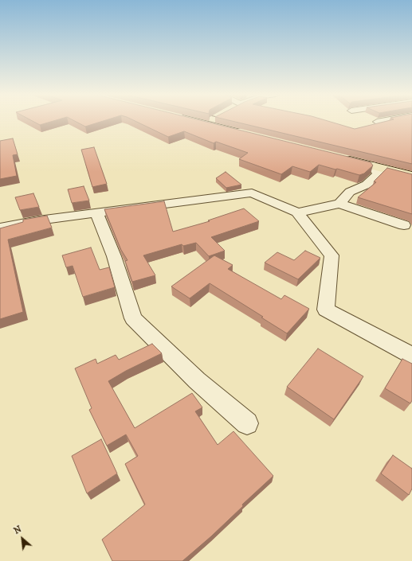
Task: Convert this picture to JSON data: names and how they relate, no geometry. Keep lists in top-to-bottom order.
{
  "north": "top left"
}
